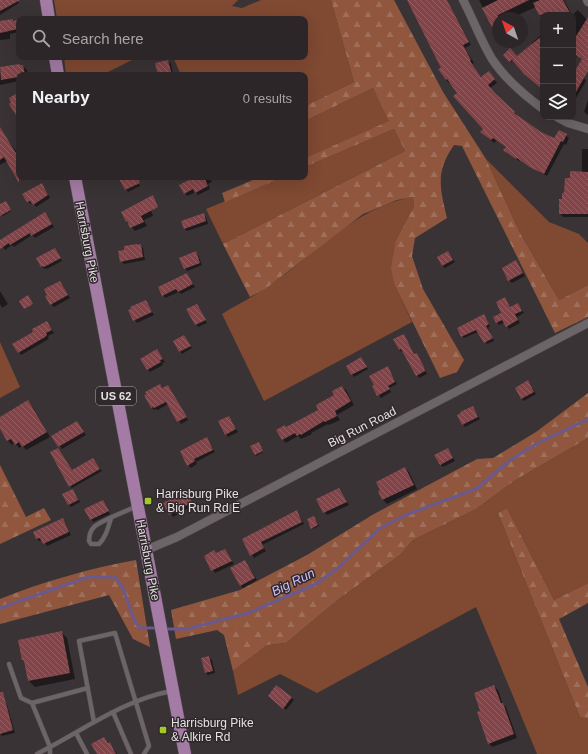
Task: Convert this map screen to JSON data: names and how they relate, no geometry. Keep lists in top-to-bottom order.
{
  "streets": {
    "main road": ["Harrisburg Pike", "US 62"],
    "street": ["Big Run Road"]
  },
  "crossings": [
    ["Harrisburg Pike", "Big Run Road"]
  ],
  "water": ["Big Run"],
  "places": {
    "transit": ["Harrisburg Pike & Big Run Rd E", "Harrisburg Pike & Alkire Rd"]
  },
  "north": "top left",
  "page": {
    "map_buttons": ["+", "−"],
    "search": "Search here",
    "heading": ["Nearby", "0 results"]
  }
}
